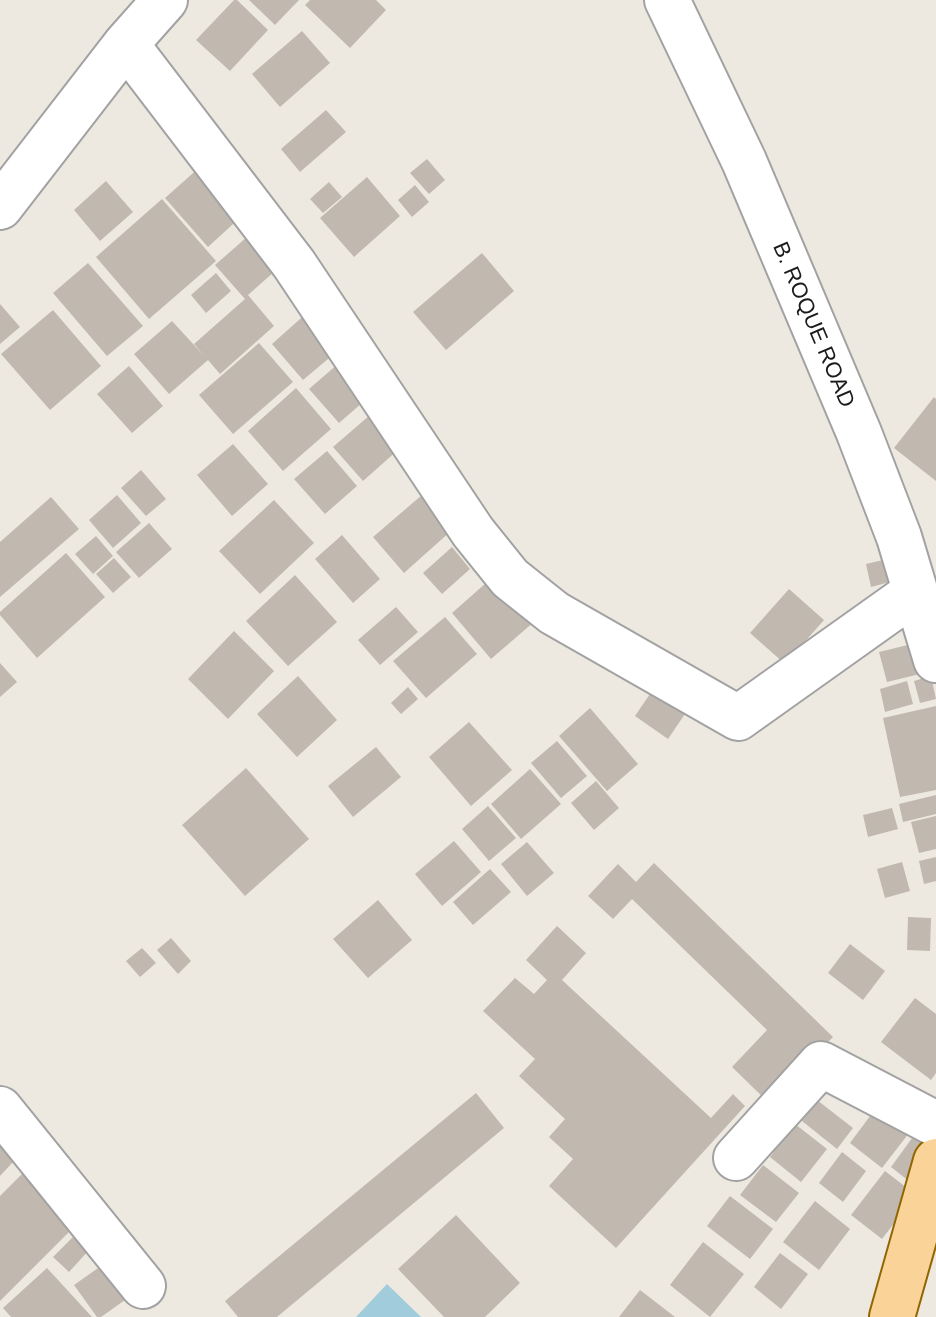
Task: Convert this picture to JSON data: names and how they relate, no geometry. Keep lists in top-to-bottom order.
{
  "streets": {
    "street": ["B. ROQUE ROAD"]
  }
}
